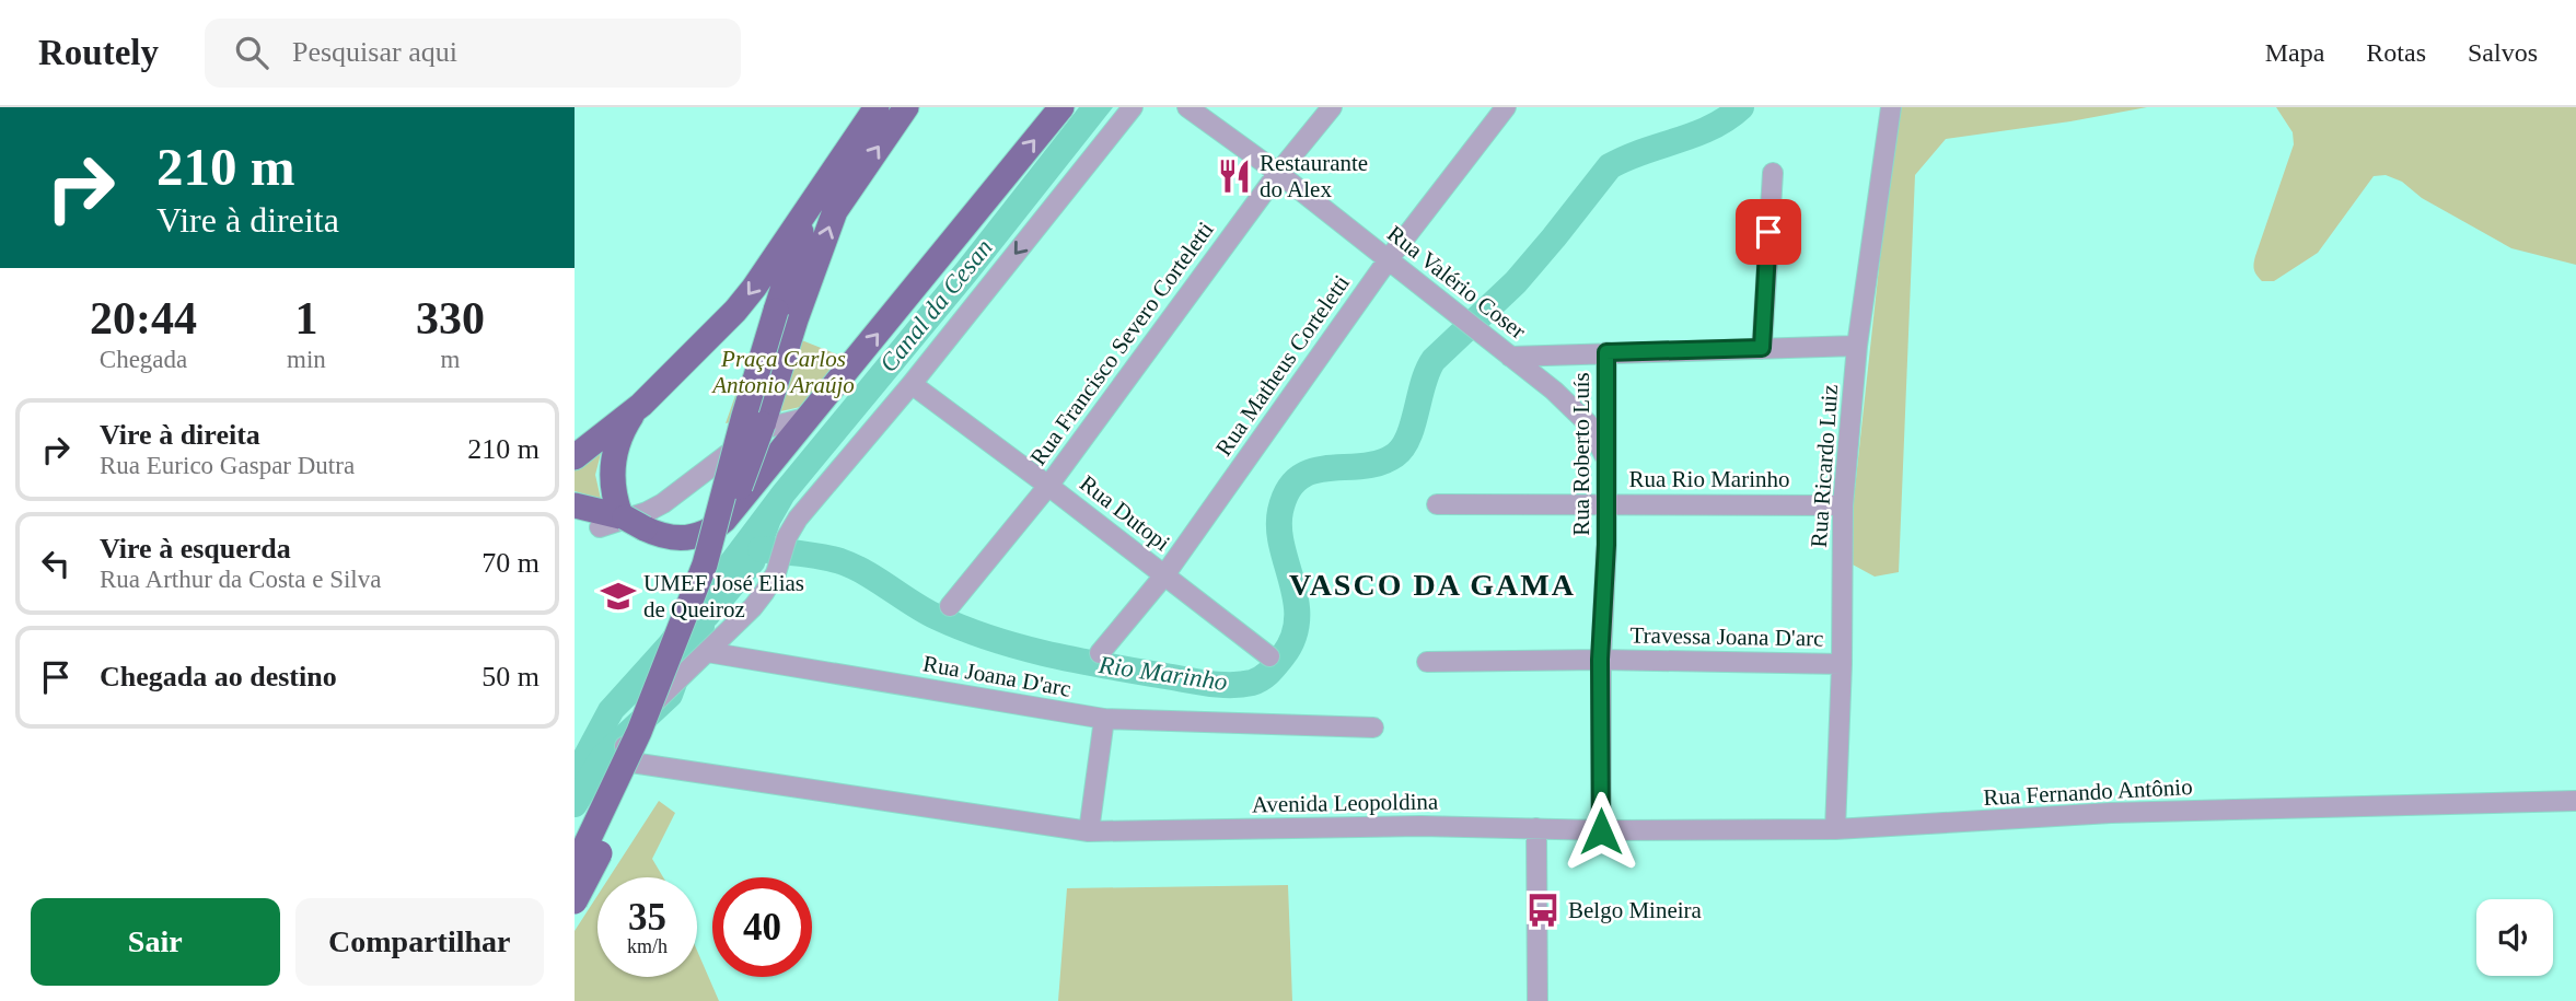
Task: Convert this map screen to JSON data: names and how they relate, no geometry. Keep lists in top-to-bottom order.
{
  "streets": {
    "street": [
      "Rua Valério Coser",
      "Rua Francisco Severo Corteletti",
      "Rua Matheus Corteletti",
      "Rua Roberto Luís",
      "Rua Ricardo Luiz",
      "Rua Rio Marinho",
      "Rua Dutopi",
      "Travessa Joana D'arc",
      "Rua Joana D'arc",
      "Rua Fernando Antônio",
      "Avenida Leopoldina"
    ]
  },
  "crossings": [
    ["Rua Valério Coser", "Rua Francisco Severo Corteletti"],
    ["Rua Valério Coser", "Rua Matheus Corteletti"],
    ["Rua Valério Coser", "Rua Roberto Luís"],
    ["Rua Francisco Severo Corteletti", "Rua Dutopi"],
    ["Rua Matheus Corteletti", "Rua Dutopi"],
    ["Rua Roberto Luís", "Rua Rio Marinho"],
    ["Rua Roberto Luís", "Travessa Joana D'arc"],
    ["Rua Roberto Luís", "Rua Fernando Antônio"],
    ["Rua Roberto Luís", "Avenida Leopoldina"],
    ["Rua Ricardo Luiz", "Rua Rio Marinho"],
    ["Rua Ricardo Luiz", "Travessa Joana D'arc"],
    ["Rua Ricardo Luiz", "Rua Fernando Antônio"],
    ["Rua Joana D'arc", "Avenida Leopoldina"],
    ["Rua Fernando Antônio", "Avenida Leopoldina"]
  ],
  "districts": ["VASCO DA GAMA"],
  "water": ["Canal da Cesan", "Rio Marinho"],
  "parks": ["Praça Carlos Antonio Araújo"],
  "places": {
    "restaurant": ["Restaurante do Alex"],
    "school or university": ["UMEF José Elias de Queiroz"],
    "bus stop": ["Belgo Mineira"]
  },
  "page": {
    "header": "Routely",
    "search": "Pesquisar aqui",
    "nav": ["Mapa", "Rotas", "Salvos"],
    "turn": ["210 m", "Vire à direita"],
    "eta": [
      "20:44",
      "Chegada",
      "1",
      "min",
      "330",
      "m"
    ],
    "list": [
      {
        "name": "Vire à direita",
        "note": "Rua Eurico Gaspar Dutra",
        "value": "210 m"
      },
      {
        "name": "Vire à esquerda",
        "note": "Rua Arthur da Costa e Silva",
        "value": "70 m"
      },
      {
        "name": "Chegada ao destino",
        "value": "50 m"
      }
    ],
    "speed": "35 km/h",
    "limit": "40",
    "buttons": ["Sair", "Compartilhar"]
  }
}
